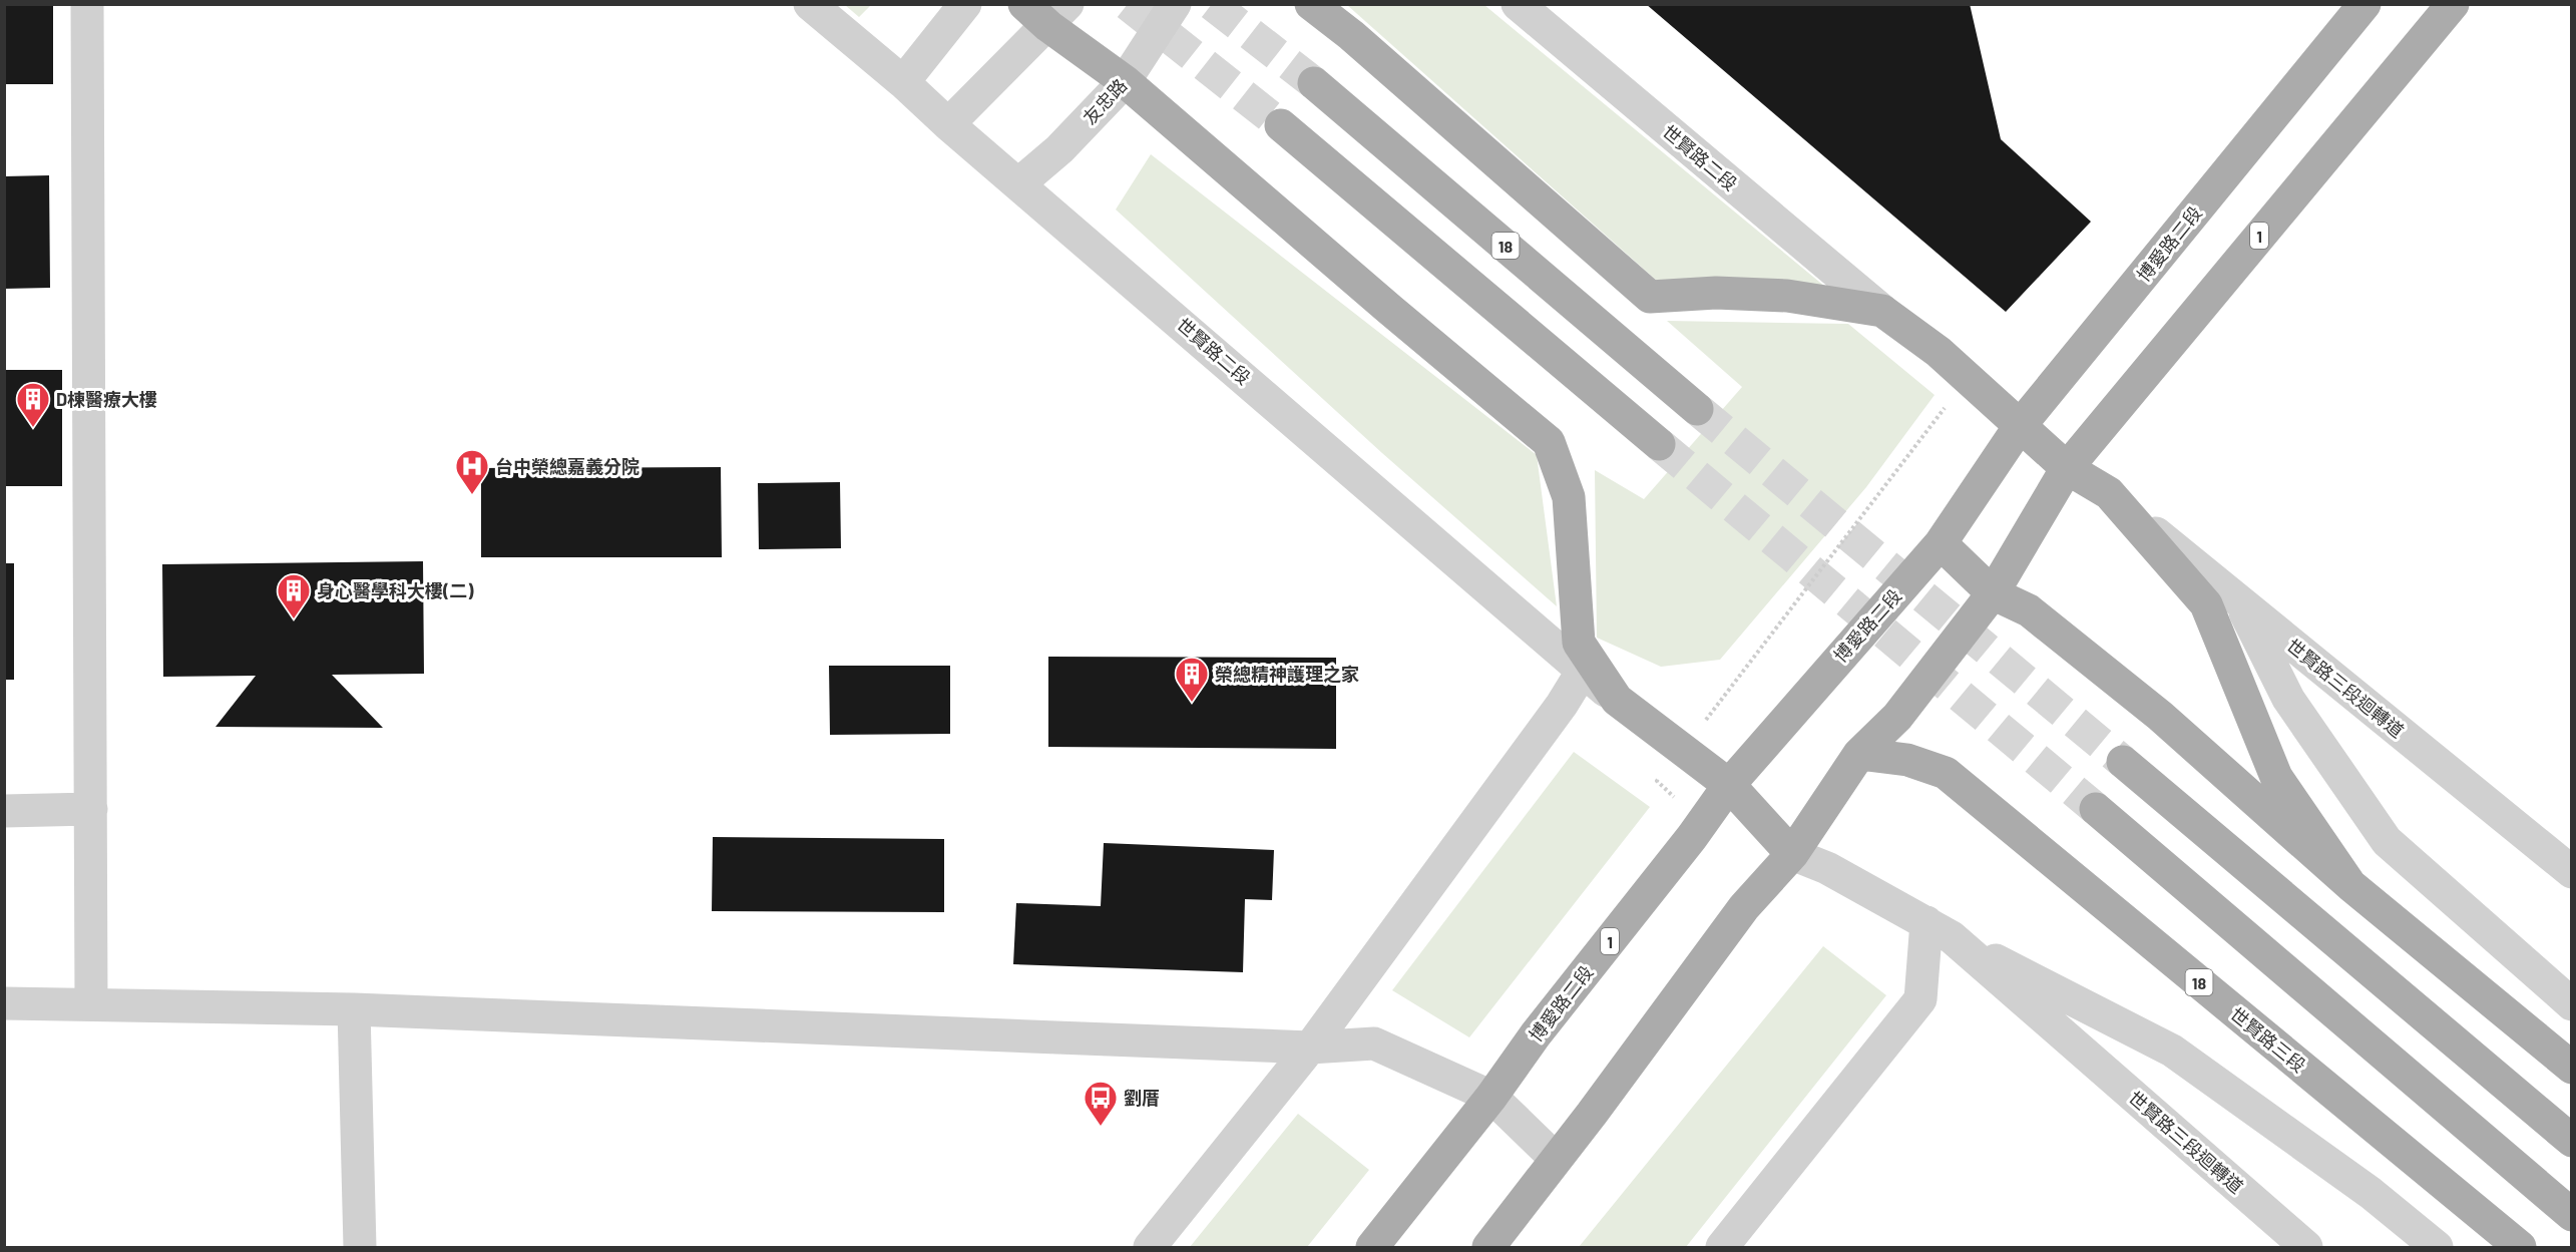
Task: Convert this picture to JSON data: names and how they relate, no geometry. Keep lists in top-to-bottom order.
{
  "streets": {
    "main road": [
      "1",
      "博愛路二段",
      "18",
      "世賢路三段"
    ],
    "street": ["友忠路", "世賢路二段", "世賢路三段迴轉道"]
  },
  "crossings": [
    ["友忠路", "世賢路二段"],
    ["1", "世賢路三段"]
  ],
  "places": {
    "building": ["D棟醫療大樓", "身心醫學科大樓(二)", "榮總精神護理之家"],
    "hospital": ["台中榮總嘉義分院"],
    "bus stop": ["劉厝"]
  }
}
